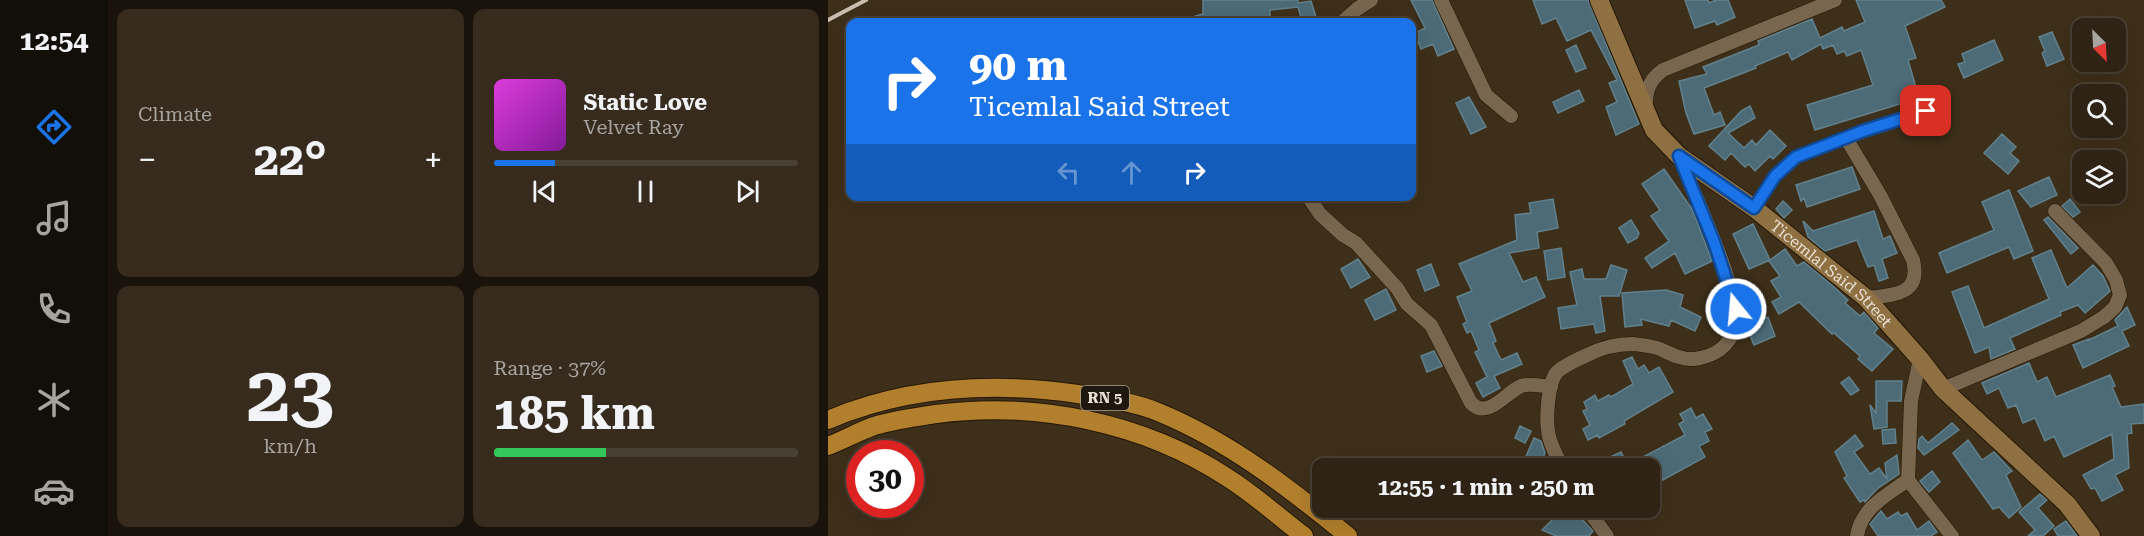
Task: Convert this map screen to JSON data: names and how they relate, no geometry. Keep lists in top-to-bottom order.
{
  "streets": {
    "highway": ["RN 5"],
    "main road": ["Ticemlal Said Street"]
  },
  "north": "bottom right",
  "page": {
    "tabs": "12:54",
    "tile": [
      "Climate",
      ["23", "km/h"],
      ["Range · 37%", "185 km"]
    ],
    "turn": ["90 m", "Ticemlal Said Street"],
    "song": ["Static Love", "Velvet Ray"],
    "heat": ["−", "22°", "+"],
    "limit": "30",
    "trip": "12:55 · 1 min · 250 m"
  }
}
